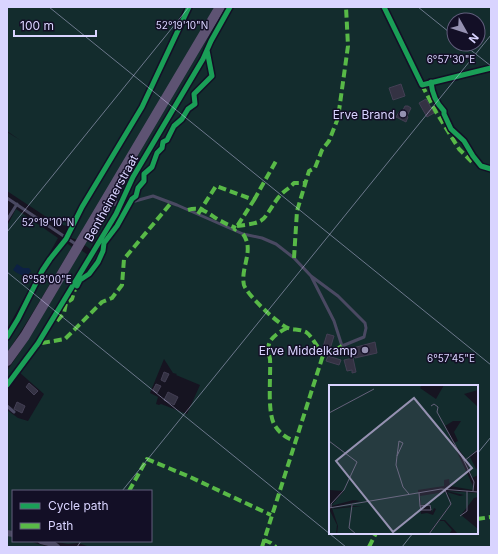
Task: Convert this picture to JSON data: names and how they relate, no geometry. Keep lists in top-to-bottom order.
{
  "streets": {
    "main road": ["Bentheimerstraat"]
  },
  "places": ["Erve Brand", "Erve Middelkamp"],
  "legend": ["Cycle path", "Path"],
  "scale_bar": "100 m",
  "north": "bottom right",
  "coordinates": [
    "52°19'10\"N",
    "6°57'30\"E",
    "6°58'00\"E",
    "6°57'45\"E"
  ]
}
